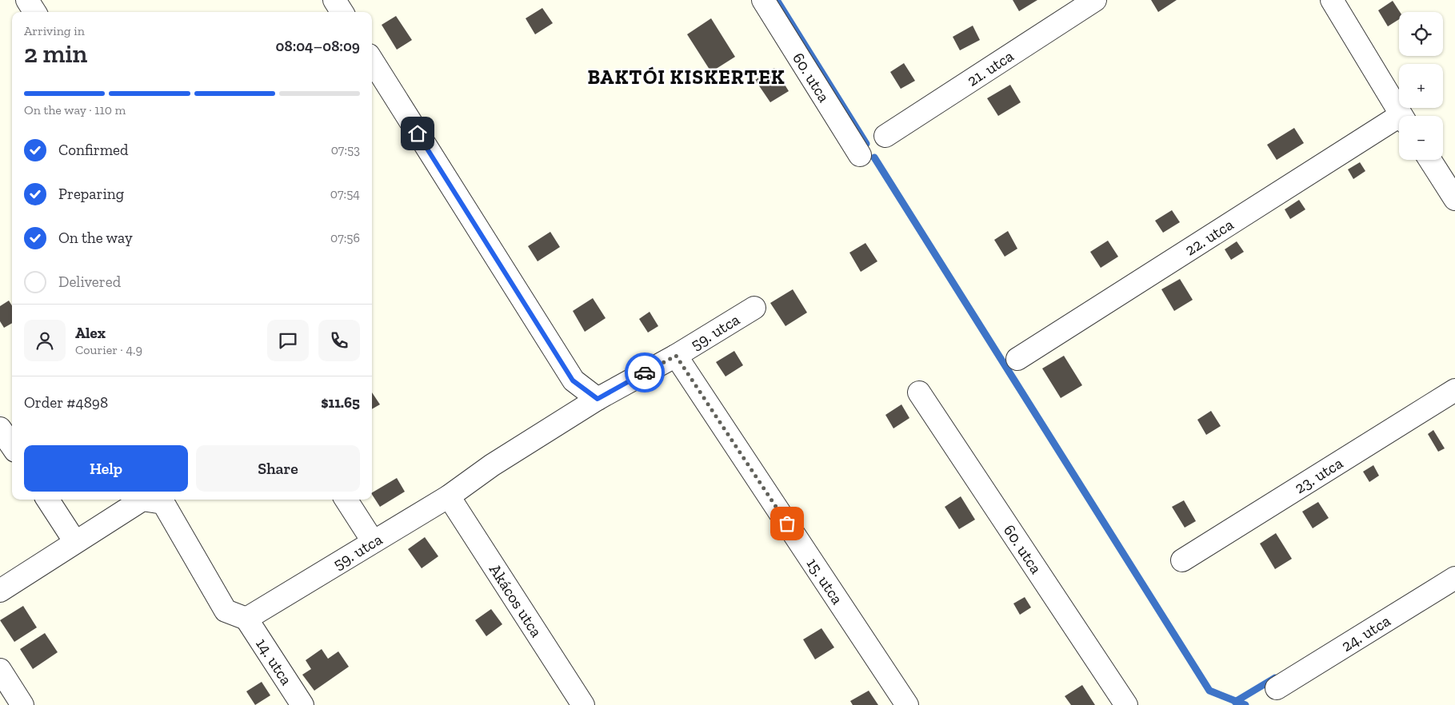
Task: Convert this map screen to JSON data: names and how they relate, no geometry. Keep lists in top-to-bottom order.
{
  "streets": {
    "street": [
      "21. utca",
      "60. utca",
      "22. utca",
      "59. utca",
      "23. utca",
      "15. utca",
      "Akácos utca",
      "24. utca",
      "14. utca"
    ]
  },
  "crossings": [
    ["59. utca", "15. utca"],
    ["59. utca", "Akácos utca"],
    ["59. utca", "14. utca"]
  ],
  "districts": ["BAKTÓI KISKERTEK"],
  "page": {
    "map_buttons": ["+", "−"],
    "heading": ["2 min", "Arriving in", "08:04–08:09"],
    "panel": [
      "Alex",
      "Courier · 4.9",
      "Order #4898",
      "$11.65"
    ],
    "bar": "On the way · 110 m",
    "list": [
      ["Confirmed", "07:53"],
      ["Preparing", "07:54"],
      ["On the way", "07:56"],
      "Delivered"
    ],
    "buttons": ["Help", "Share"]
  }
}
